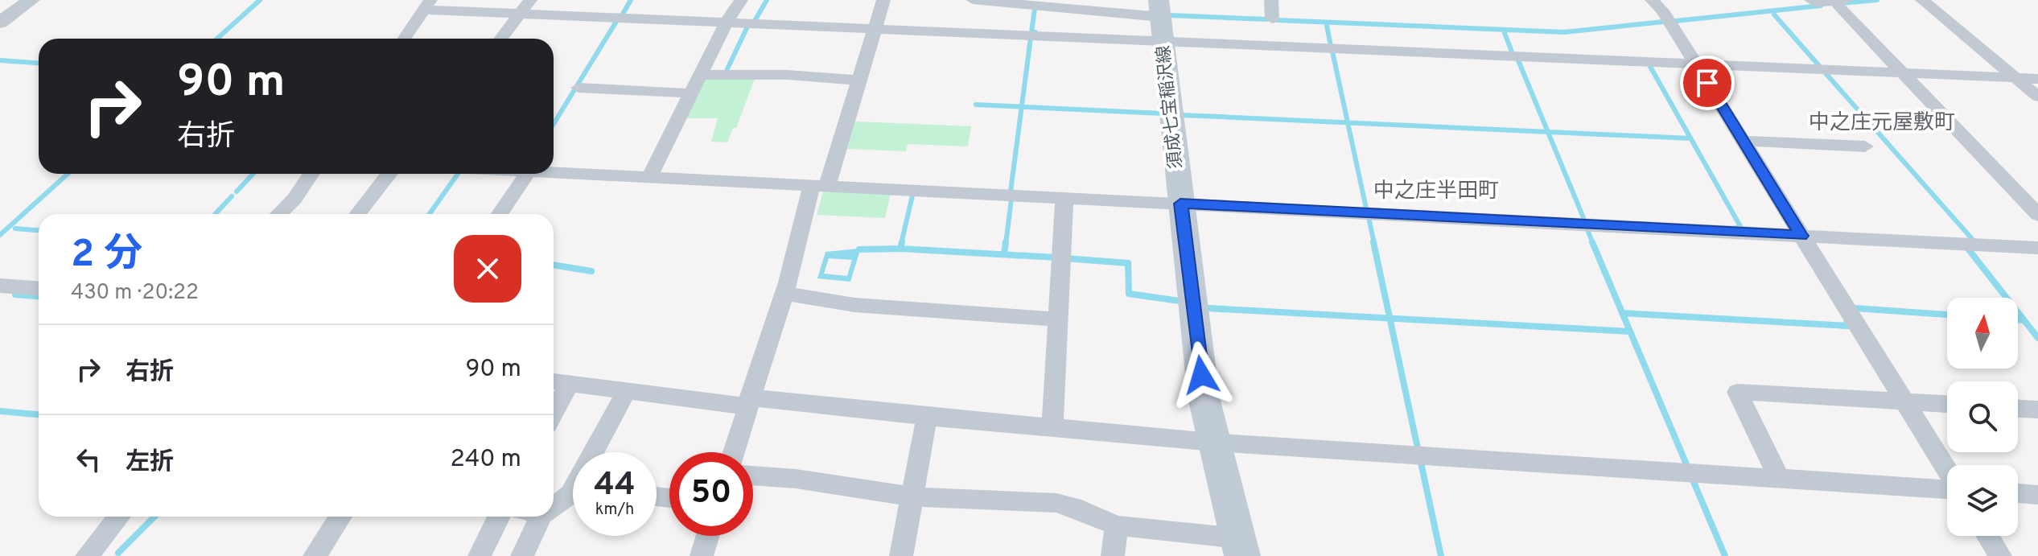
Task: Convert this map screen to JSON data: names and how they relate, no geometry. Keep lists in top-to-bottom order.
{
  "streets": {
    "main road": ["須成七宝稲沢線"]
  },
  "districts": ["中之庄元屋敷町", "中之庄半田町"],
  "north": "top",
  "page": {
    "turn": ["90 m", "右折"],
    "heading": ["2 分", "430 m · 20:22"],
    "list": [
      {
        "name": "右折",
        "value": "90 m"
      },
      {
        "name": "左折",
        "value": "240 m"
      }
    ],
    "speed": "44 km/h",
    "limit": "50"
  }
}
